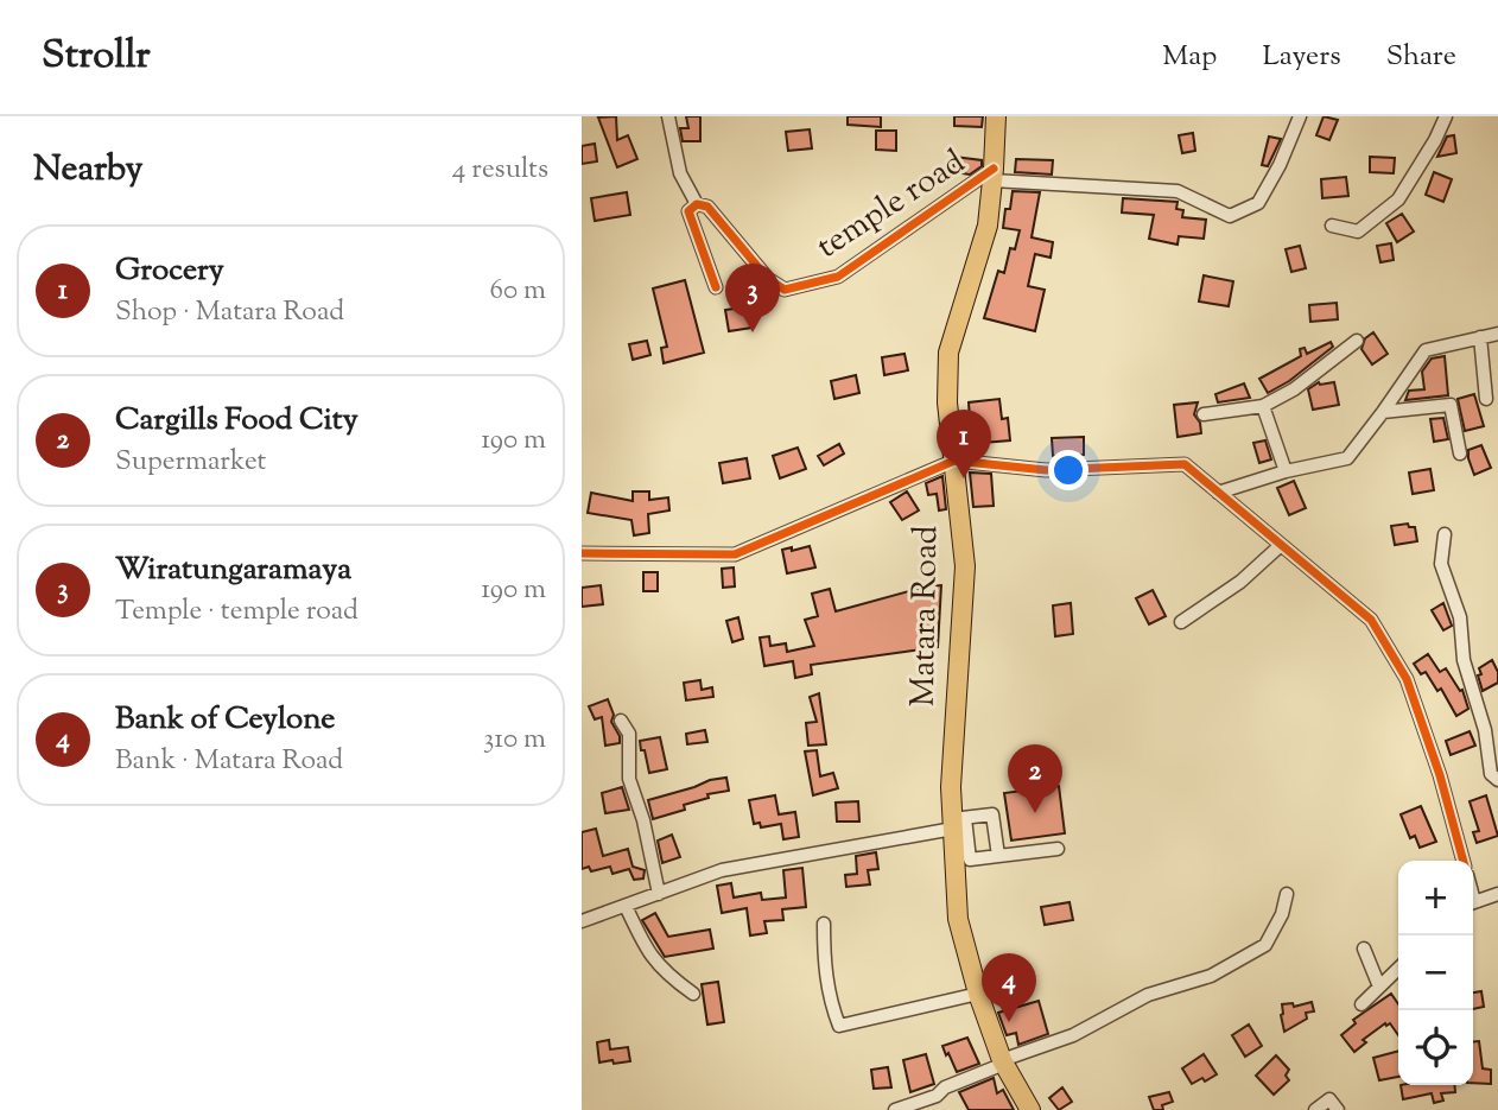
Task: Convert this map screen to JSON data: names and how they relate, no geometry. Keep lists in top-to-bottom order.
{
  "streets": {
    "highway": ["Matara Road"],
    "street": ["temple road"]
  },
  "crossings": [
    ["temple road", "Matara Road"]
  ],
  "page": {
    "header": "Strollr",
    "nav": ["Map", "Layers", "Share"],
    "heading": ["Nearby", "4 results"],
    "list": [
      {
        "mark": "1",
        "name": "Grocery",
        "note": "Shop · Matara Road",
        "value": "60 m"
      },
      {
        "mark": "2",
        "name": "Cargills Food City",
        "note": "Supermarket",
        "value": "190 m"
      },
      {
        "mark": "3",
        "name": "Wiratungaramaya",
        "note": "Temple · temple road",
        "value": "190 m"
      },
      {
        "mark": "4",
        "name": "Bank of Ceylone",
        "note": "Bank · Matara Road",
        "value": "310 m"
      }
    ],
    "pins": [
      "3",
      "1",
      "2",
      "4"
    ],
    "map_buttons": ["+", "−"]
  }
}
